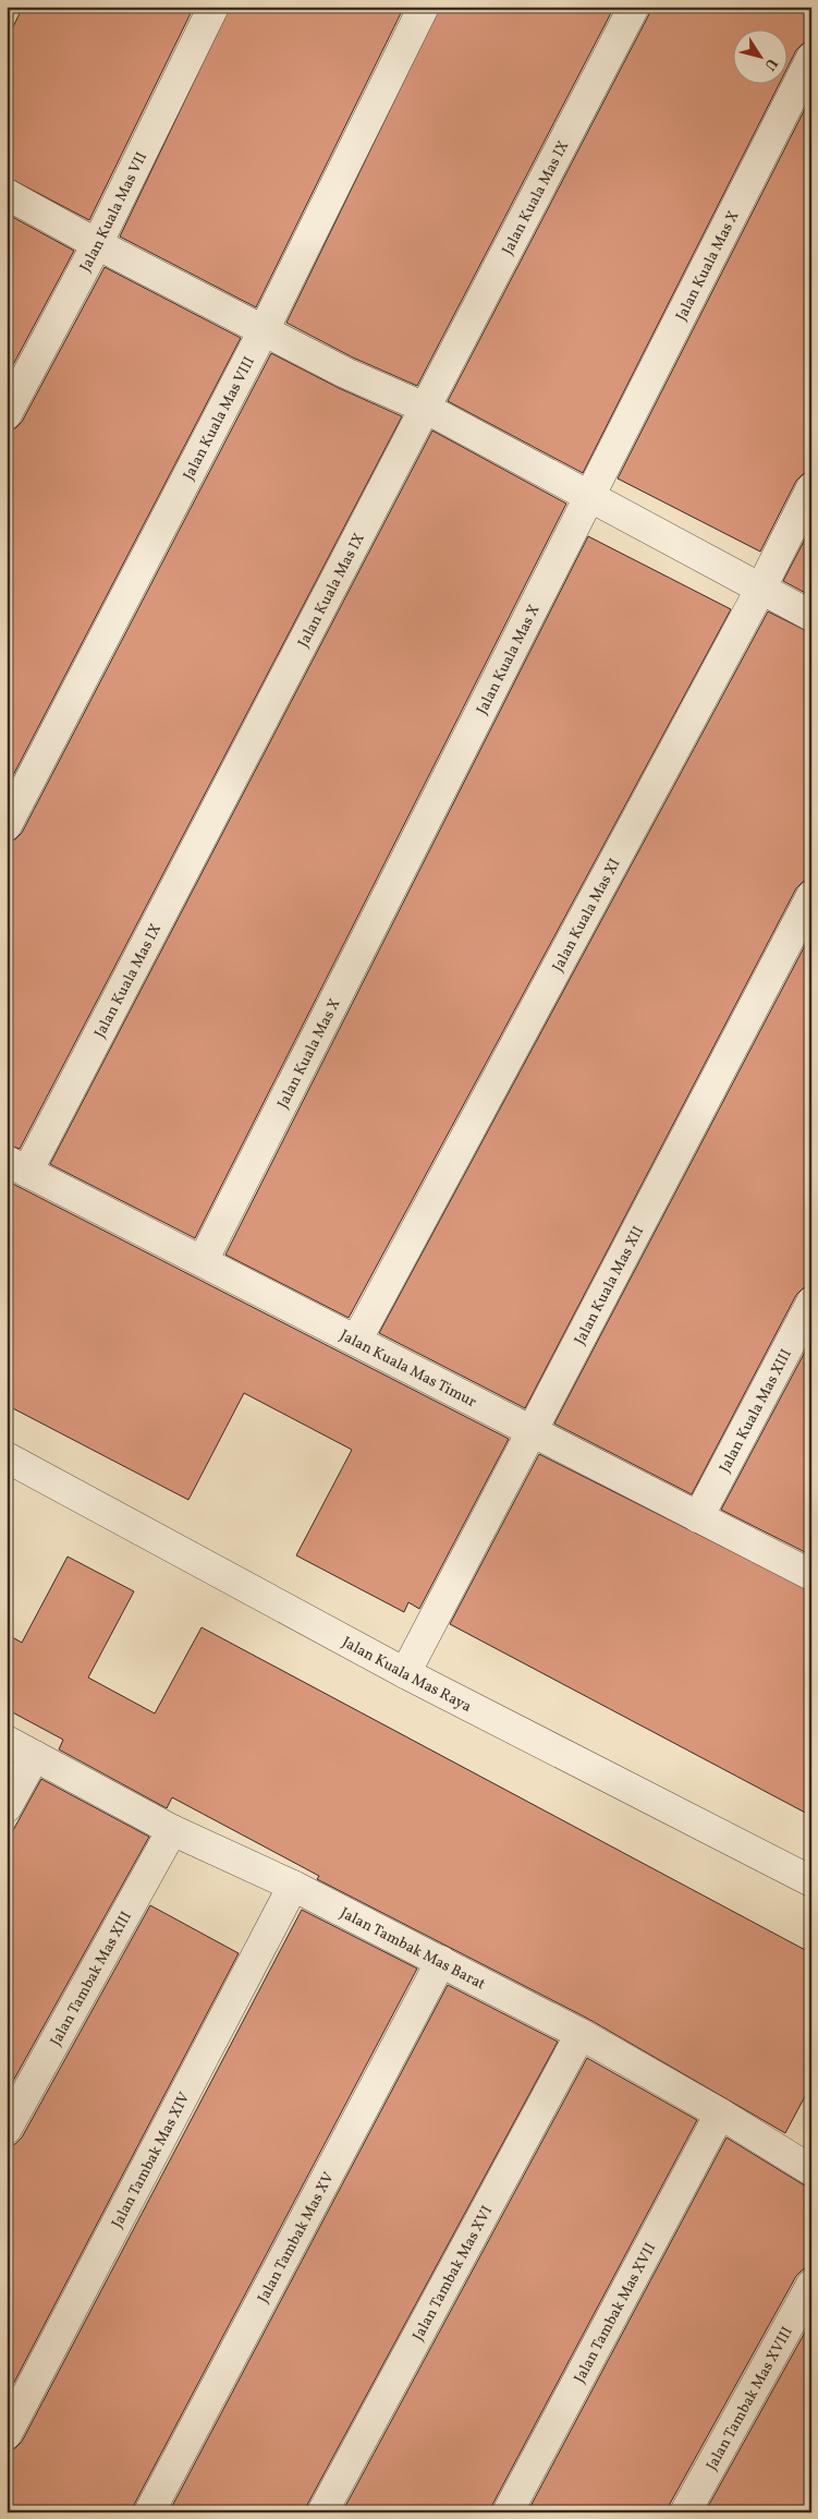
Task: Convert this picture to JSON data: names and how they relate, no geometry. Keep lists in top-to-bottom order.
{
  "streets": {
    "street": [
      "Jalan Kuala Mas IX",
      "Jalan Kuala Mas VII",
      "Jalan Kuala Mas X",
      "Jalan Kuala Mas VIII",
      "Jalan Kuala Mas XI",
      "Jalan Kuala Mas XII",
      "Jalan Kuala Mas Timur",
      "Jalan Kuala Mas XIII",
      "Jalan Kuala Mas Raya",
      "Jalan Tambak Mas Barat",
      "Jalan Tambak Mas XIII",
      "Jalan Tambak Mas XIV",
      "Jalan Tambak Mas XV",
      "Jalan Tambak Mas XVI",
      "Jalan Tambak Mas XVII",
      "Jalan Tambak Mas XVIII"
    ]
  },
  "crossings": [
    ["Jalan Kuala Mas IX", "Jalan Kuala Mas Timur"],
    ["Jalan Kuala Mas X", "Jalan Kuala Mas Timur"],
    ["Jalan Kuala Mas XI", "Jalan Kuala Mas Timur"],
    ["Jalan Kuala Mas XII", "Jalan Kuala Mas Timur"],
    ["Jalan Kuala Mas XII", "Jalan Kuala Mas Raya"],
    ["Jalan Kuala Mas Timur", "Jalan Kuala Mas XIII"],
    ["Jalan Tambak Mas Barat", "Jalan Tambak Mas XIII"],
    ["Jalan Tambak Mas Barat", "Jalan Tambak Mas XIV"],
    ["Jalan Tambak Mas Barat", "Jalan Tambak Mas XV"],
    ["Jalan Tambak Mas Barat", "Jalan Tambak Mas XVI"],
    ["Jalan Tambak Mas Barat", "Jalan Tambak Mas XVII"]
  ],
  "north": "bottom right"
}
